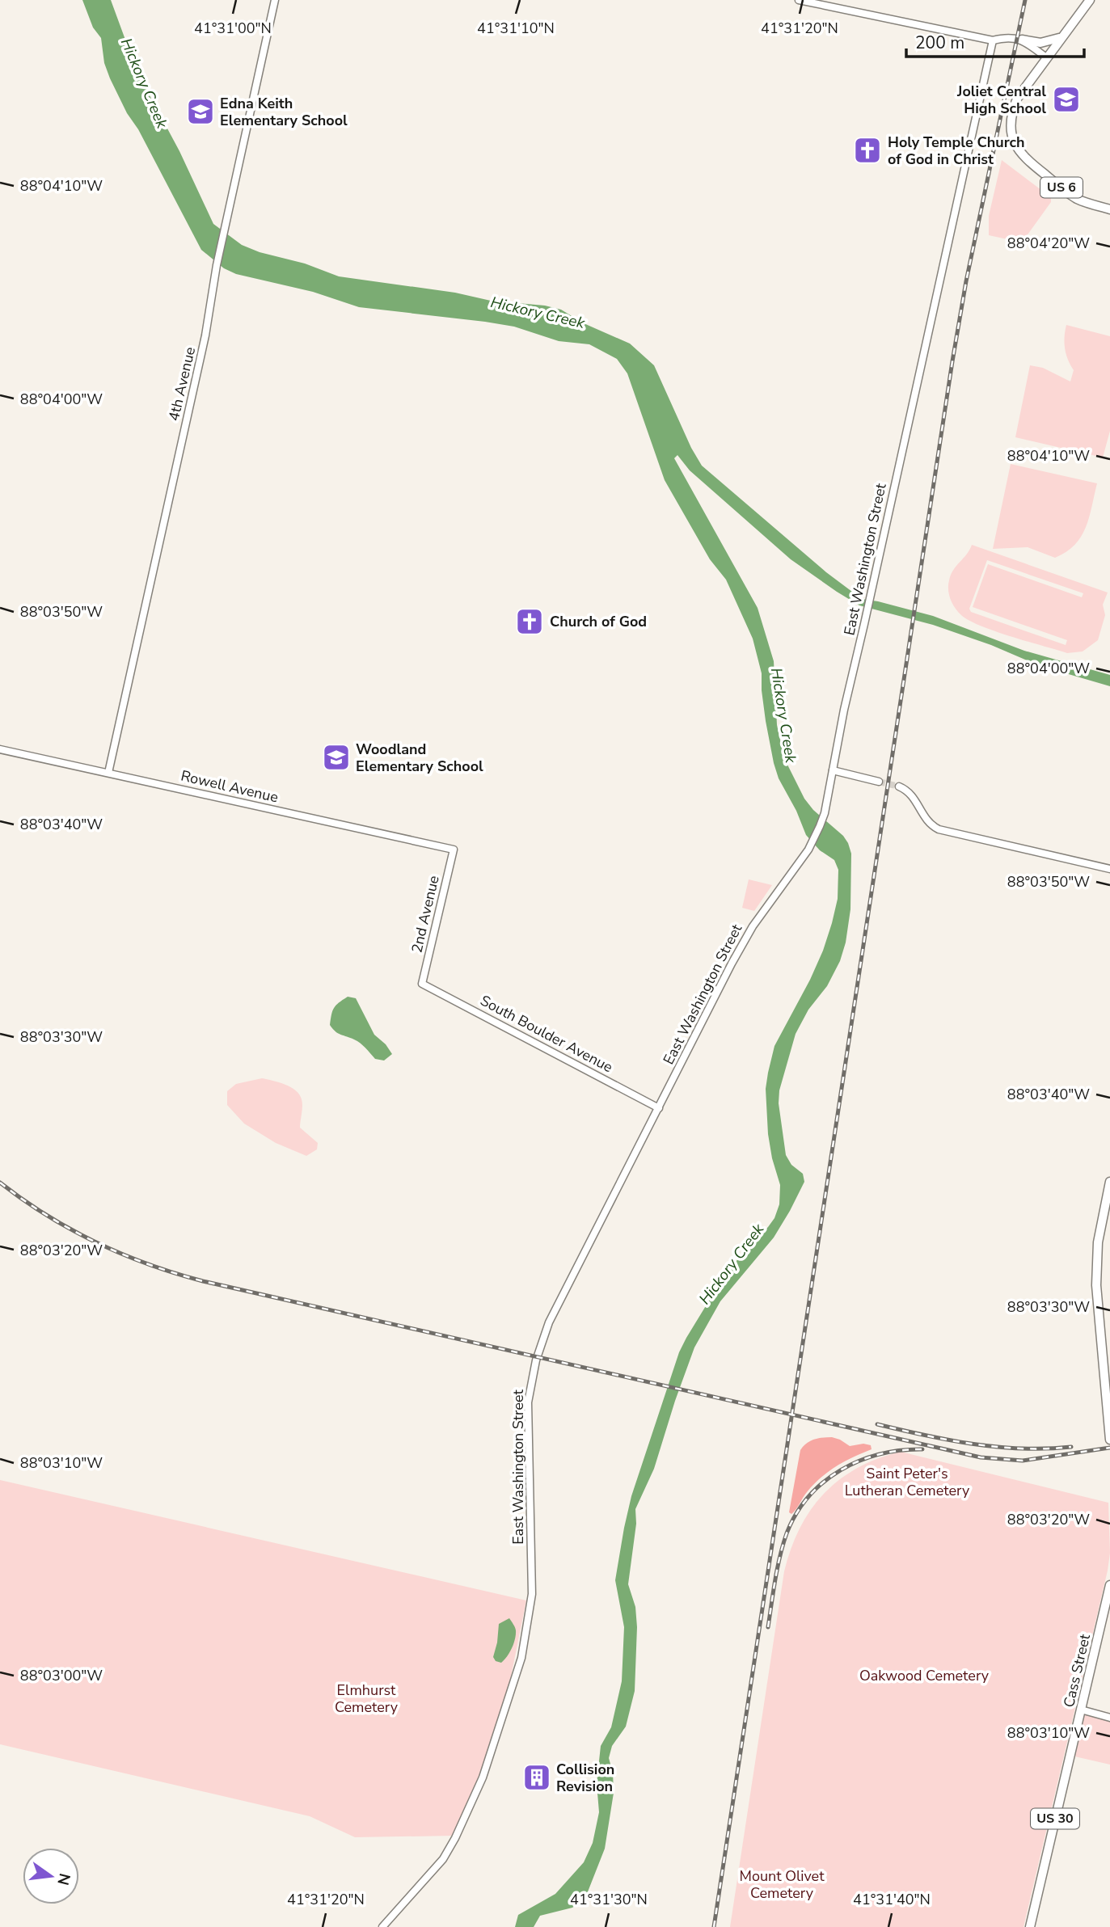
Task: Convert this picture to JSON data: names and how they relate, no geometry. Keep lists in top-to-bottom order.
{
  "streets": {
    "main road": ["US 6", "Cass Street", "US 30"],
    "street": [
      "4th Avenue",
      "East Washington Street",
      "Rowell Avenue",
      "2nd Avenue",
      "South Boulder Avenue"
    ]
  },
  "crossings": [
    ["4th Avenue", "Rowell Avenue"],
    ["East Washington Street", "South Boulder Avenue"],
    ["Rowell Avenue", "2nd Avenue"],
    ["2nd Avenue", "South Boulder Avenue"]
  ],
  "water": ["Hickory Creek"],
  "parks": [
    "Saint Peter's Lutheran Cemetery",
    "Oakwood Cemetery",
    "Elmhurst Cemetery",
    "Mount Olivet Cemetery"
  ],
  "places": {
    "school or university": ["Joliet Central High School", "Edna Keith Elementary School", "Woodland Elementary School"],
    "church": ["Holy Temple Church of God in Christ", "Church of God"],
    "building": ["Collision Revision"]
  },
  "scale_bar": "200 m",
  "north": "right",
  "coordinates": [
    "41°31'10\"N",
    "41°31'20\"N",
    "41°31'00\"N",
    "88°04'10\"W",
    "88°04'20\"W",
    "88°04'00\"W",
    "88°03'50\"W",
    "88°03'40\"W",
    "88°03'30\"W",
    "88°03'20\"W",
    "88°03'10\"W",
    "88°03'00\"W",
    "41°31'30\"N",
    "41°31'40\"N"
  ]
}
